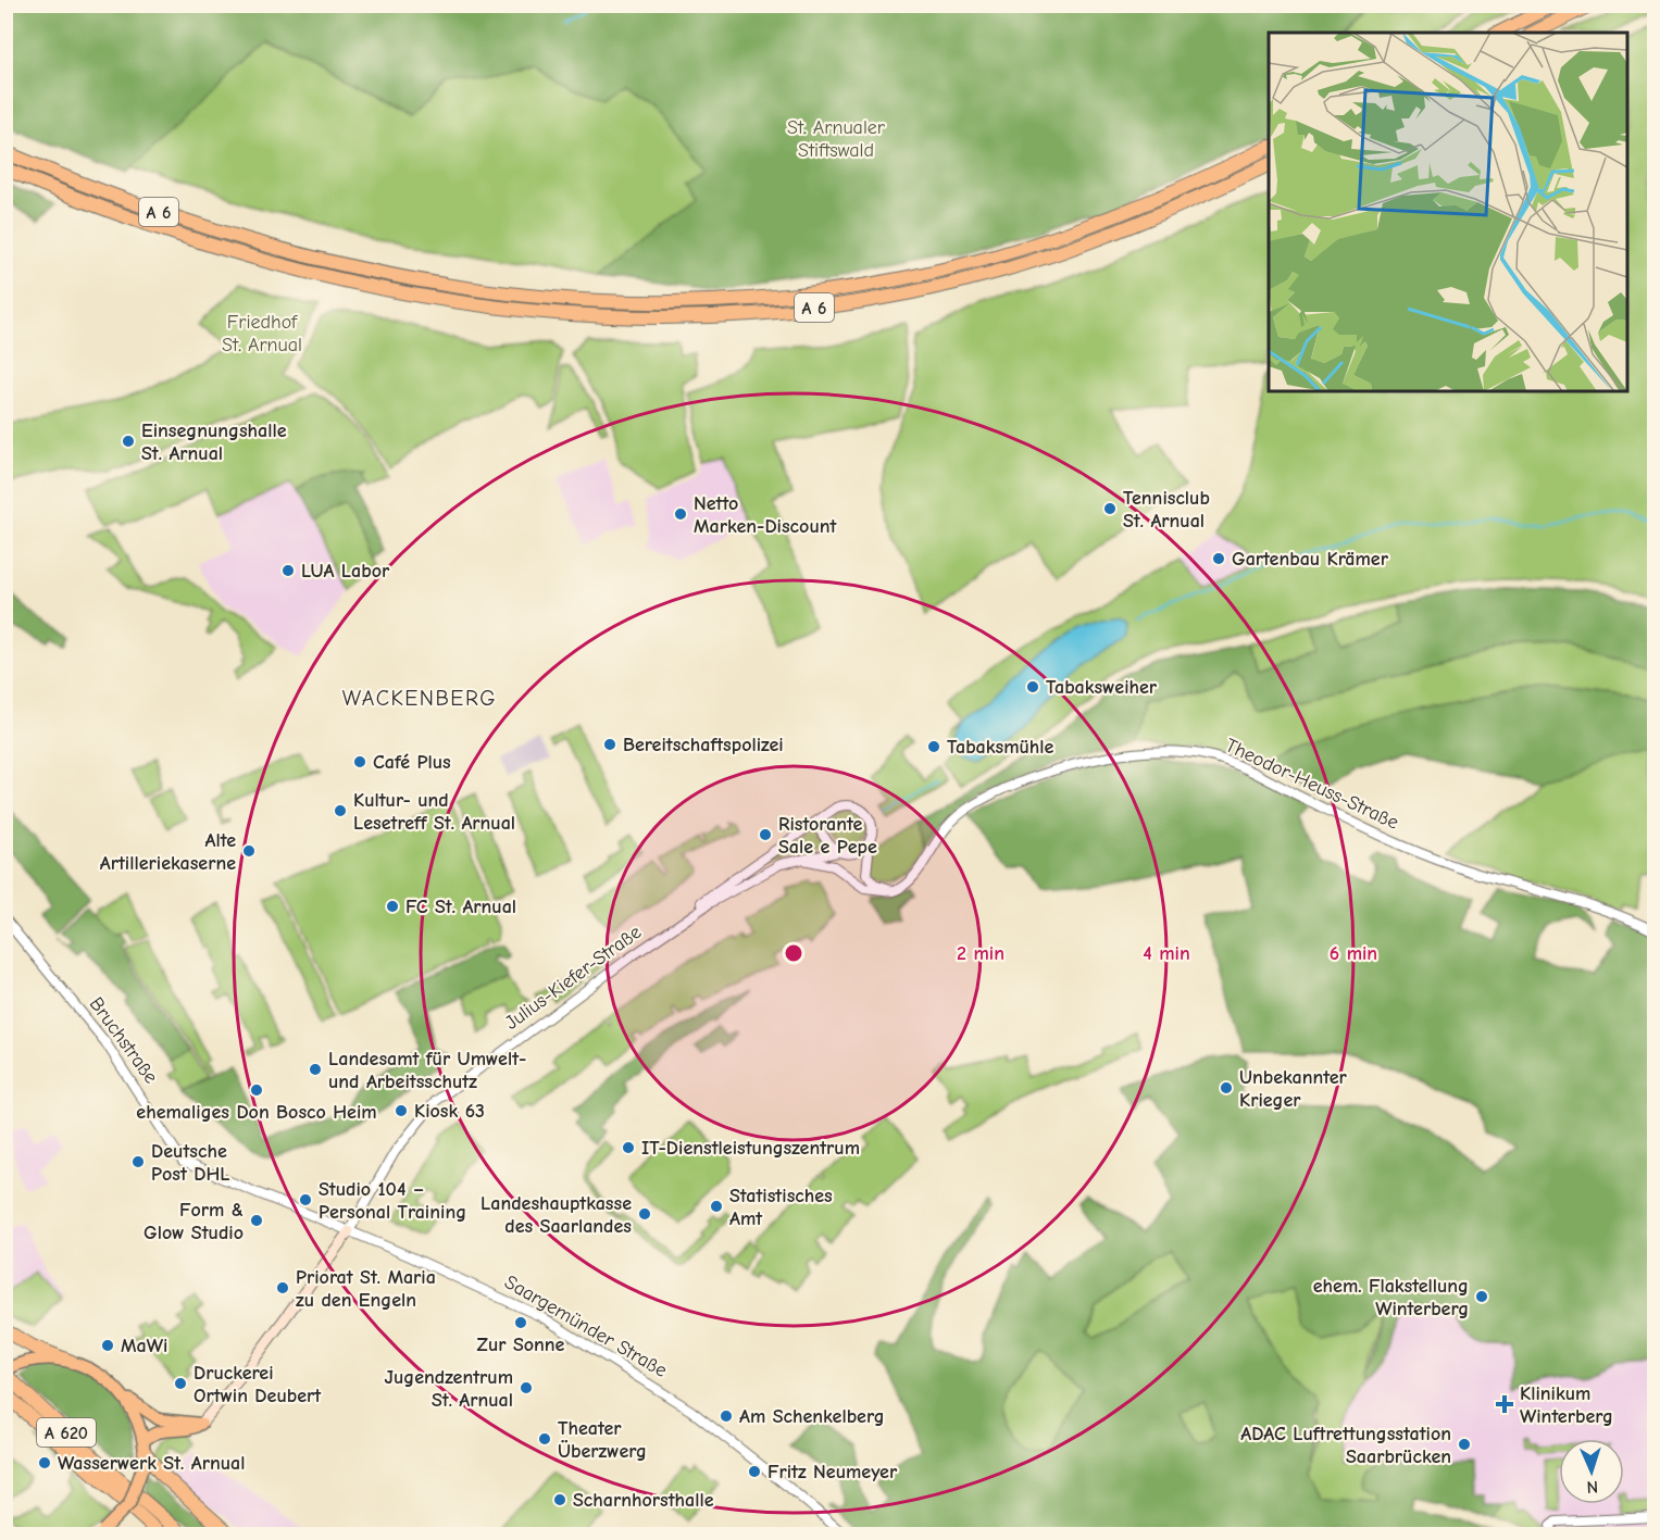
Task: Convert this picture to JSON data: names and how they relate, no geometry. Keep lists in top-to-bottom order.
{
  "streets": {
    "highway": ["A 6", "A 620"],
    "main road": ["Julius-Kiefer-Straße"],
    "street": ["Theodor-Heuss-Straße", "Bruchstraße", "Saargemünder Straße"]
  },
  "crossings": [
    ["Julius-Kiefer-Straße", "Saargemünder Straße"],
    ["Bruchstraße", "Saargemünder Straße"]
  ],
  "districts": ["WACKENBERG"],
  "parks": ["St. Arnualer Stiftswald", "Friedhof St. Arnual"],
  "places": {
    "other": [
      "Einsegnungshalle St. Arnual",
      "Tennisclub St. Arnual",
      "Netto Marken-Discount",
      "Gartenbau Krämer",
      "LUA Labor",
      "Tabaksweiher",
      "Bereitschaftspolizei",
      "Tabaksmühle",
      "Café Plus",
      "Kultur- und Lesetreff St. Arnual",
      "Ristorante Sale e Pepe",
      "Alte Artilleriekaserne",
      "FC St. Arnual",
      "Landesamt für Umwelt- und Arbeitsschutz",
      "Unbekannter Krieger",
      "ehemaliges Don Bosco Heim",
      "Kiosk 63",
      "IT-Dienstleistungszentrum",
      "Deutsche Post DHL",
      "Studio 104 – Personal Training",
      "Statistisches Amt",
      "Landeshauptkasse des Saarlandes",
      "Form & Glow Studio",
      "Priorat St. Maria zu den Engeln",
      "ehem. Flakstellung Winterberg",
      "Zur Sonne",
      "MaWi",
      "Druckerei Ortwin Deubert",
      "Jugendzentrum St. Arnual",
      "Am Schenkelberg",
      "Theater Überzwerg",
      "ADAC Luftrettungsstation Saarbrücken",
      "Wasserwerk St. Arnual",
      "Fritz Neumeyer",
      "Scharnhorsthalle"
    ],
    "health": ["Klinikum Winterberg"]
  },
  "north": "bottom",
  "rings": ["2 min", "4 min", "6 min"]
}
